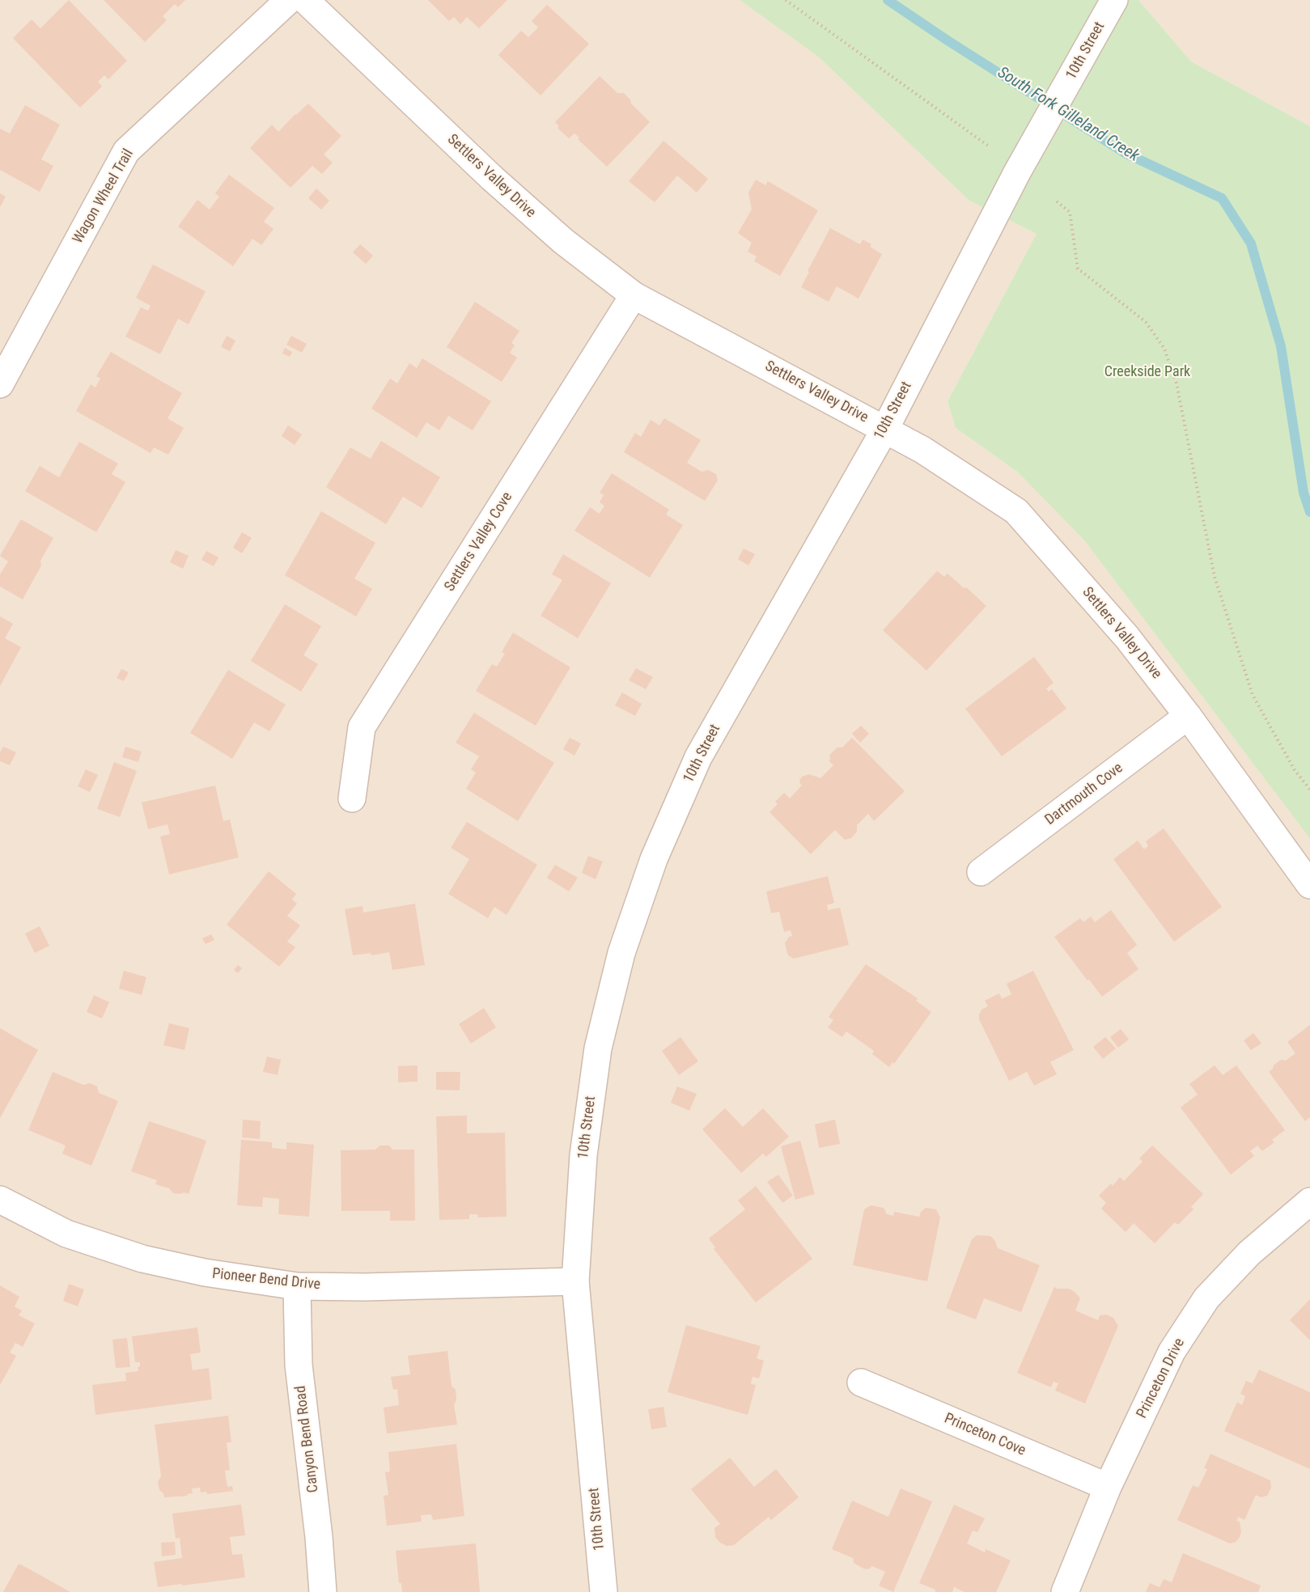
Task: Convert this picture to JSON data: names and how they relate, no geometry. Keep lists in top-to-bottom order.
{
  "streets": {
    "street": [
      "10th Street",
      "Settlers Valley Drive",
      "Wagon Wheel Trail",
      "Settlers Valley Cove",
      "Dartmouth Cove",
      "Pioneer Bend Drive",
      "Princeton Drive",
      "Princeton Cove",
      "Canyon Bend Road"
    ]
  },
  "crossings": [
    ["10th Street", "Settlers Valley Drive"],
    ["10th Street", "Pioneer Bend Drive"],
    ["Settlers Valley Drive", "Settlers Valley Cove"],
    ["Settlers Valley Drive", "Dartmouth Cove"],
    ["Pioneer Bend Drive", "Canyon Bend Road"],
    ["Princeton Drive", "Princeton Cove"]
  ],
  "water": ["South Fork Gilleland Creek"],
  "parks": ["Creekside Park"]
}
